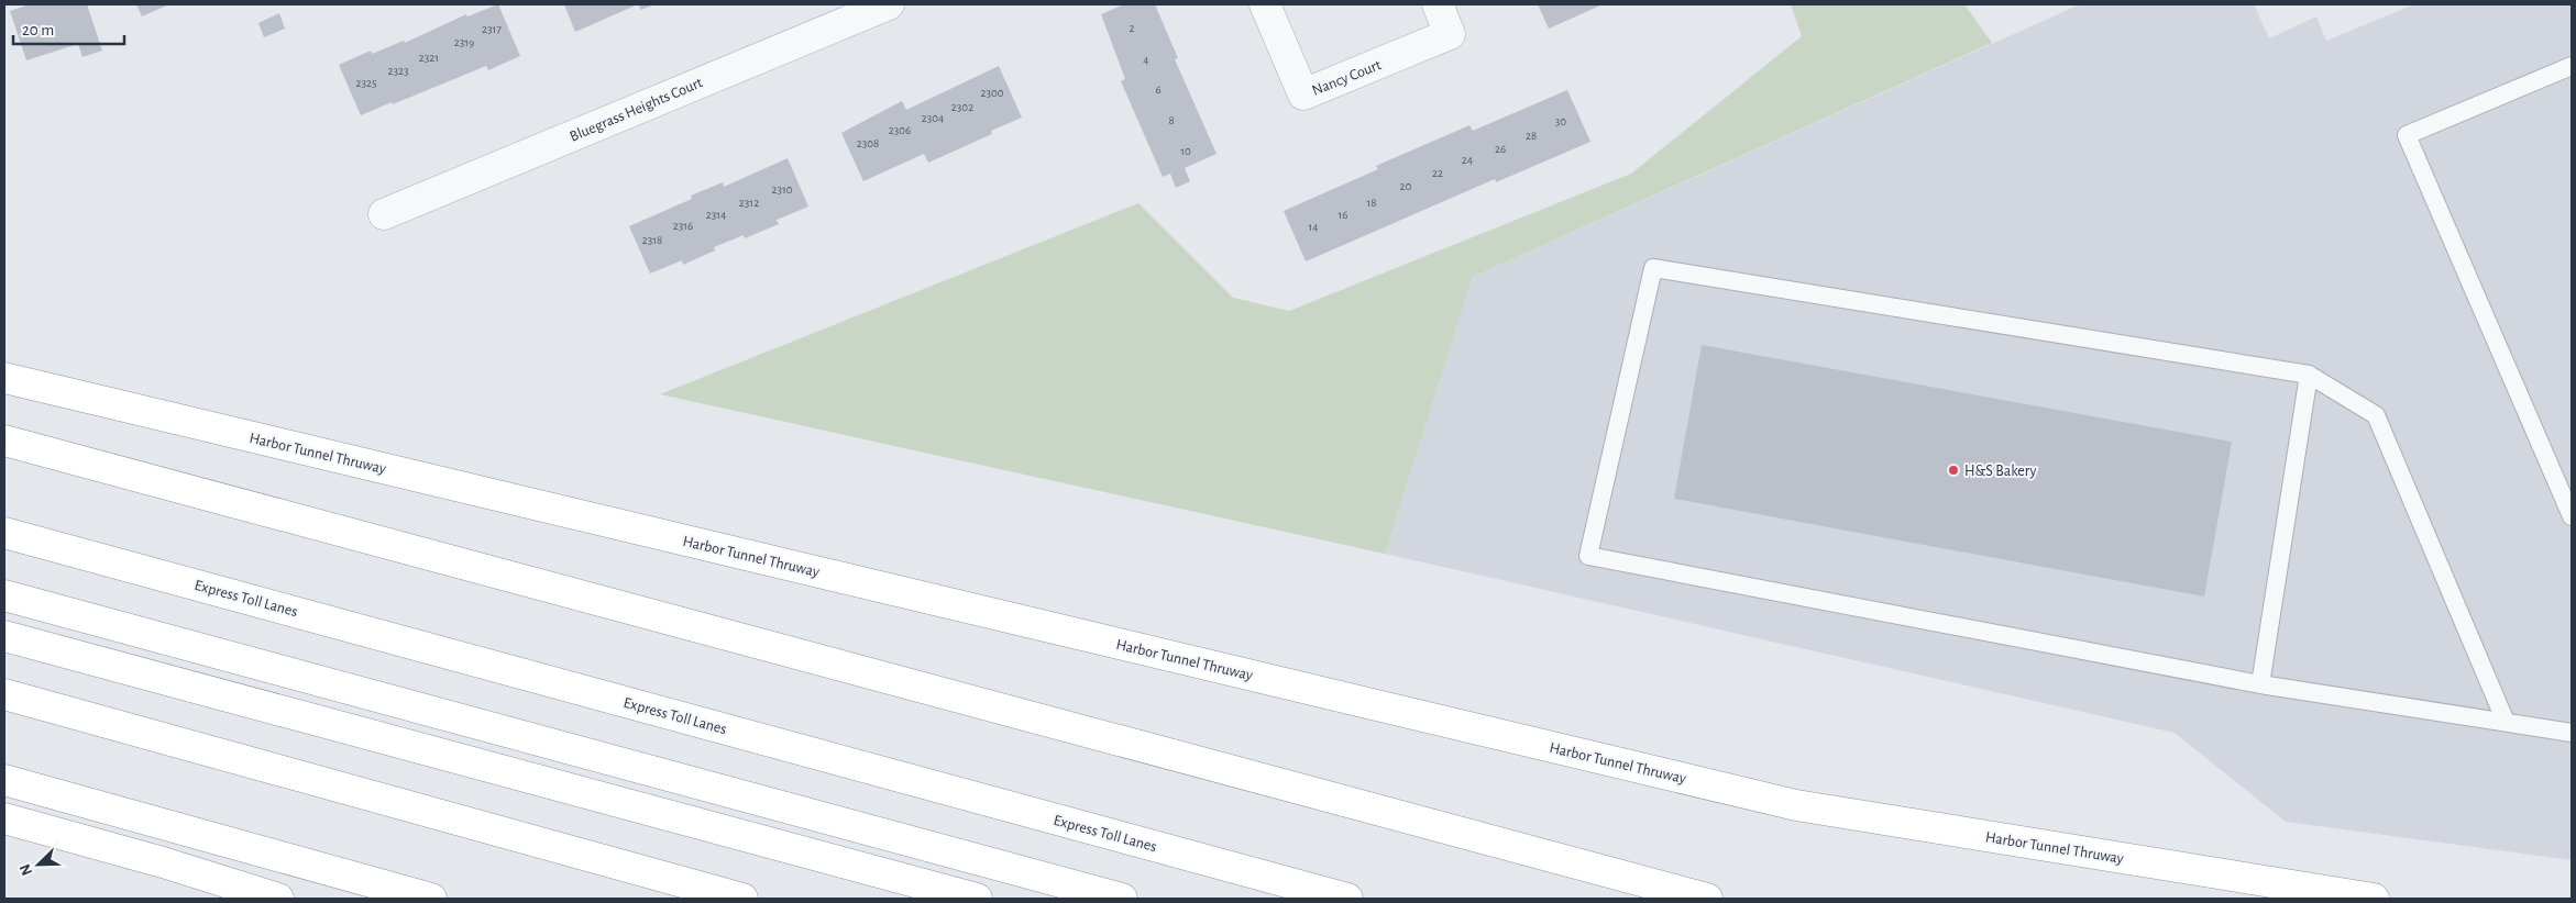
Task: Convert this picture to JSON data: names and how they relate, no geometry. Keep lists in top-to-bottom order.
{
  "streets": {
    "highway": ["Harbor Tunnel Thruway", "Express Toll Lanes"],
    "street": ["Nancy Court", "Bluegrass Heights Court"]
  },
  "places": ["H&S Bakery"],
  "house_numbers": [
    "2",
    "2317",
    "2319",
    "2321",
    "4",
    "2323",
    "2325",
    "6",
    "2300",
    "2302",
    "2304",
    "8",
    "30",
    "2306",
    "28",
    "2308",
    "26",
    "10",
    "24",
    "22",
    "20",
    "2310",
    "2312",
    "18",
    "2314",
    "16",
    "2316",
    "14",
    "2318"
  ],
  "scale_bar": "20 m",
  "north": "bottom left"
}
